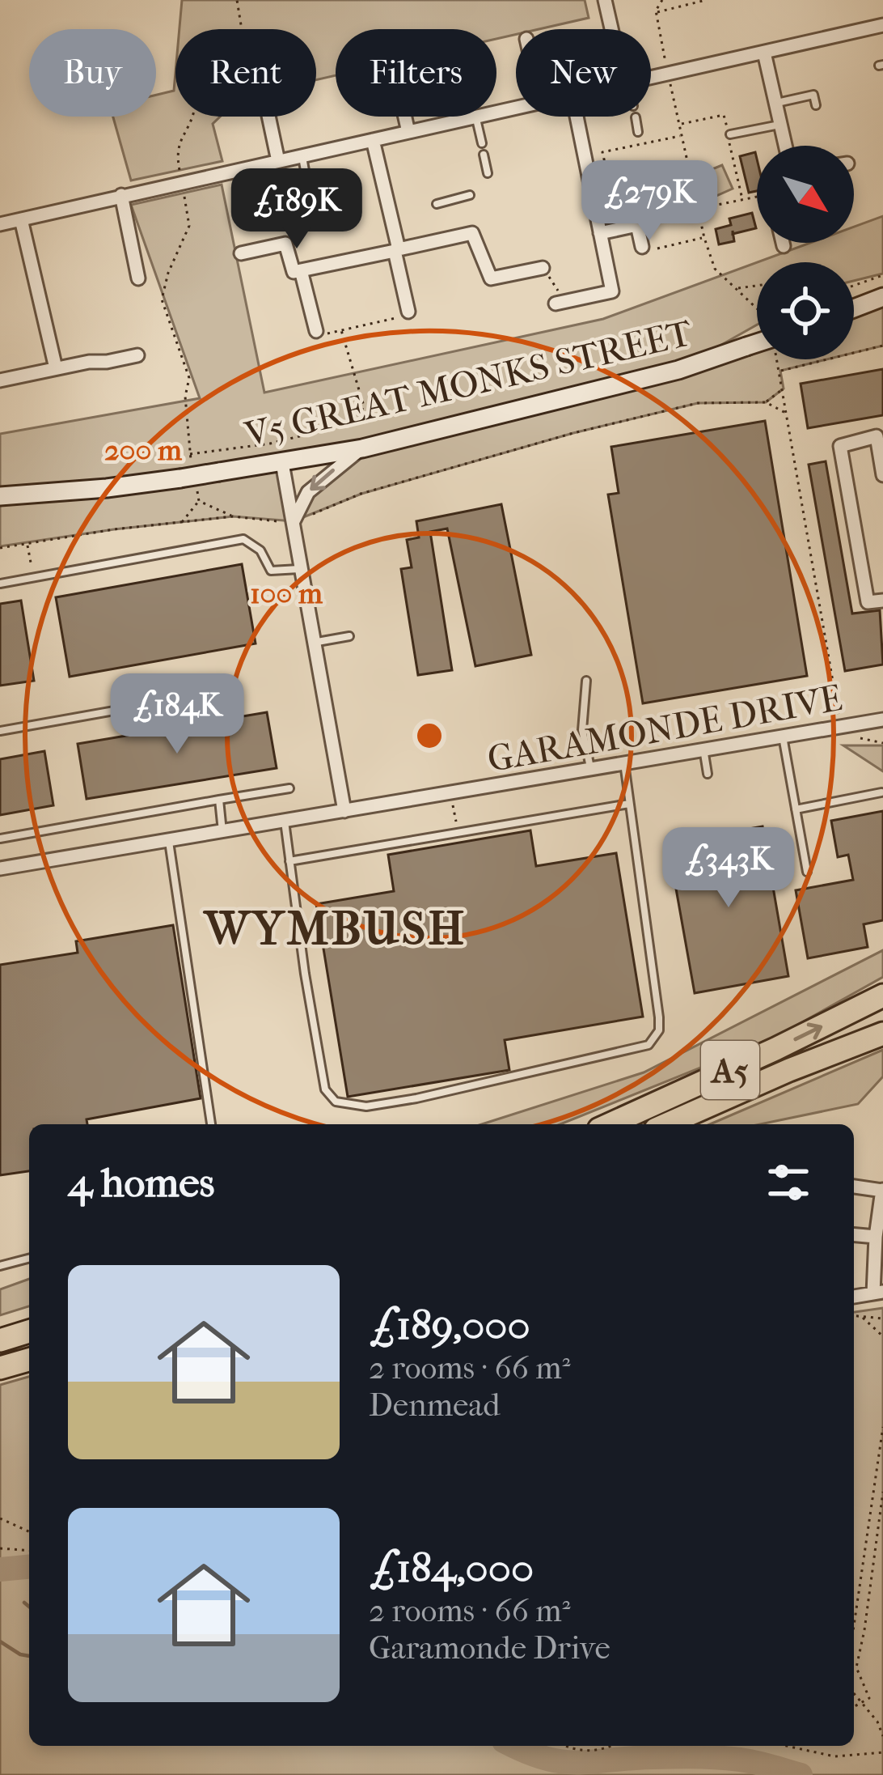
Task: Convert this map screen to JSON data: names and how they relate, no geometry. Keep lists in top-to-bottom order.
{
  "streets": {
    "highway": ["A5"],
    "street": ["V5 GREAT MONKS STREET", "GARAMONDE DRIVE"]
  },
  "districts": ["WYMBUSH"],
  "north": "bottom right",
  "page": {
    "chip": [
      "Buy",
      "Rent",
      "Filters",
      "New"
    ],
    "price": [
      "£279K",
      "£189K",
      "£184K",
      "£343K"
    ],
    "heading": "4 homes",
    "list": [
      {
        "name": "£189,000",
        "note": "2 rooms · 66 m² · Denmead"
      },
      {
        "name": "£184,000",
        "note": "2 rooms · 66 m² · Garamonde Drive"
      }
    ]
  },
  "rings": ["200 m", "100 m"]
}
